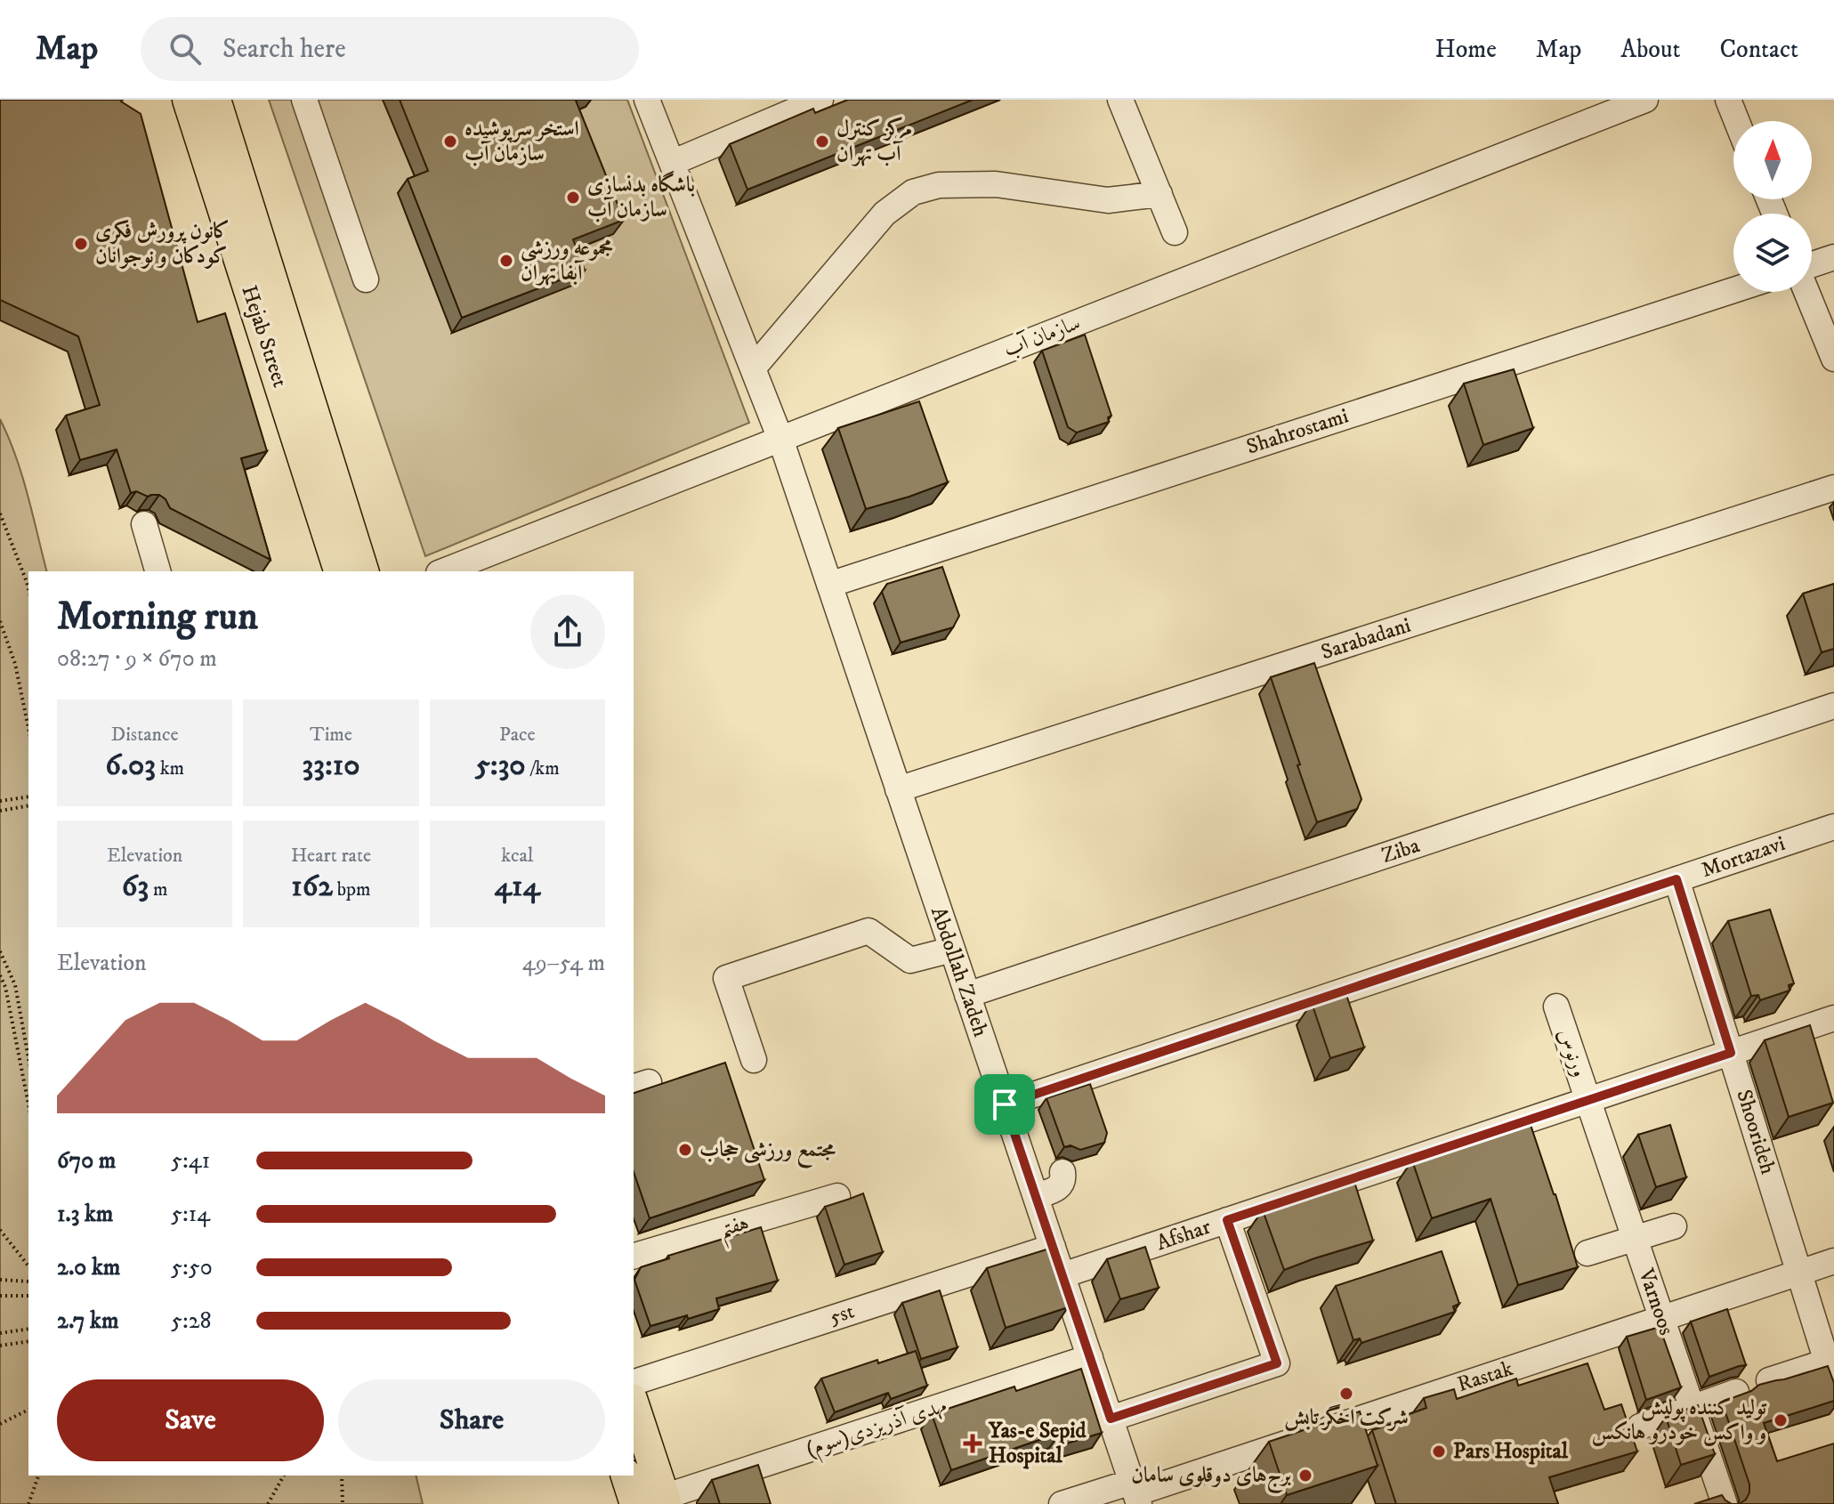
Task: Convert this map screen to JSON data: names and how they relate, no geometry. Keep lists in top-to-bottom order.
{
  "streets": {
    "main road": ["Hejab Street"],
    "street": [
      "سازمان آب",
      "Shahrostami",
      "Sarabadani",
      "Ziba",
      "Mortazavi",
      "Abdollah Zadeh",
      "ورنوس",
      "Shoorideh",
      "هفتم",
      "Afshar",
      "Varnoos",
      "5st",
      "Rastak",
      "مهدی آذریزدی(سوم)"
    ]
  },
  "crossings": [
    ["سازمان آب", "Abdollah Zadeh"],
    ["Shahrostami", "Abdollah Zadeh"],
    ["Sarabadani", "Abdollah Zadeh"],
    ["Ziba", "Abdollah Zadeh"],
    ["Mortazavi", "Abdollah Zadeh"],
    ["Mortazavi", "Shoorideh"],
    ["Abdollah Zadeh", "Afshar"],
    ["Abdollah Zadeh", "5st"],
    ["Abdollah Zadeh", "Rastak"],
    ["Abdollah Zadeh", "مهدی آذریزدی(سوم)"],
    ["ورنوس", "Afshar"],
    ["ورنوس", "Varnoos"],
    ["Shoorideh", "Afshar"],
    ["Shoorideh", "Rastak"],
    ["Afshar", "Varnoos"],
    ["Varnoos", "Rastak"]
  ],
  "places": {
    "other": [
      "استخر سرپوشیده سازمان آب",
      "مرکز کنترل آب تهران",
      "باشگاه بدنسازی سازمان آب",
      "کانون پرورش فکری کودکان و نوجوانان",
      "مجموعه ورزشی آبفا تهران",
      "مجتمع ورزشی حجاب",
      "شرکت اخگر تابش",
      "تولید کننده پولیش و واکس خودرو هانکس",
      "Pars Hospital",
      "برج‌های دوقلوی سامان"
    ],
    "health": ["Yas-e Sepid Hospital"]
  },
  "north": "top",
  "page": {
    "header": "Map",
    "search": "Search here",
    "nav": [
      "Home",
      "Map",
      "About",
      "Contact"
    ],
    "heading": ["Morning run", "08:27 · 9 × 670 m"],
    "stats": [
      ["Distance", "6.03 km"],
      ["Time", "33:10"],
      ["Pace", "5:30 /km"],
      ["Elevation", "63 m"],
      ["Heart rate", "162 bpm"],
      ["kcal", "414"]
    ],
    "chart": ["Elevation", "49–54 m"],
    "list": [
      {
        "name": "670 m",
        "note": "5:41"
      },
      {
        "name": "1.3 km",
        "note": "5:14"
      },
      {
        "name": "2.0 km",
        "note": "5:50"
      },
      {
        "name": "2.7 km",
        "note": "5:28"
      }
    ],
    "buttons": ["Save", "Share"]
  }
}
